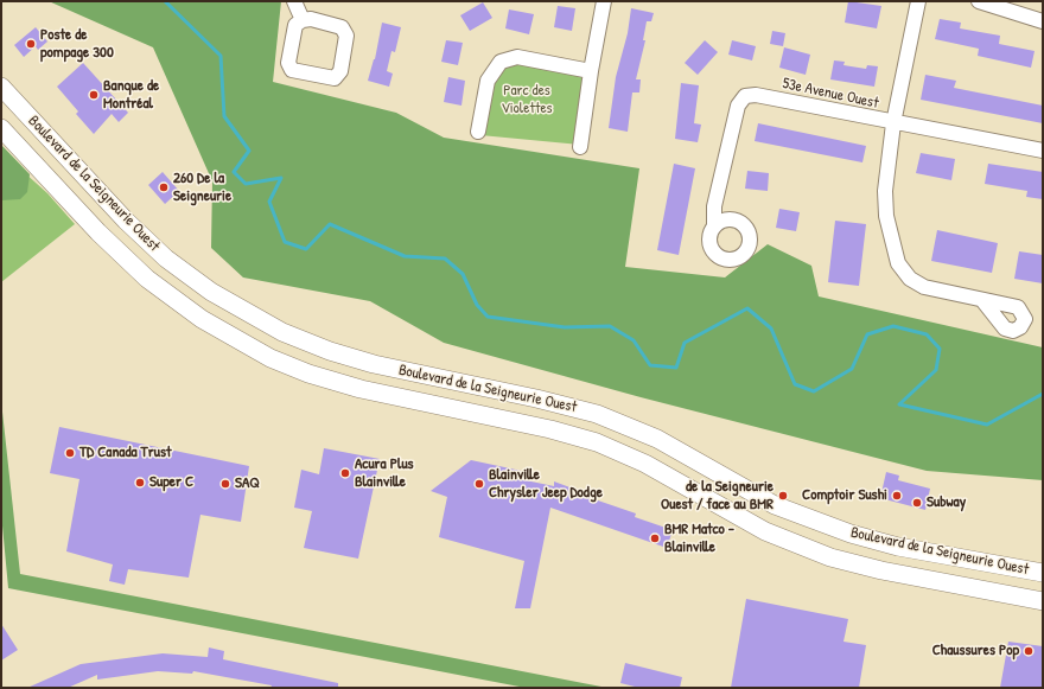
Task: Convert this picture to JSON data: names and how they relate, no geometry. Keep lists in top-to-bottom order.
{
  "streets": {
    "main road": ["Boulevard de la Seigneurie Ouest"],
    "street": ["53e Avenue Ouest"]
  },
  "parks": ["Parc des Violettes"],
  "places": [
    "Poste de pompage 300",
    "Banque de Montréal",
    "260 De la Seigneurie",
    "TD Canada Trust",
    "Acura Plus Blainville",
    "Super C",
    "SAQ",
    "Blainville Chrysler Jeep Dodge",
    "de la Seigneurie Ouest / face au BMR",
    "Comptoir Sushi",
    "Subway",
    "BMR Matco - Blainville",
    "Chaussures Pop"
  ]
}
